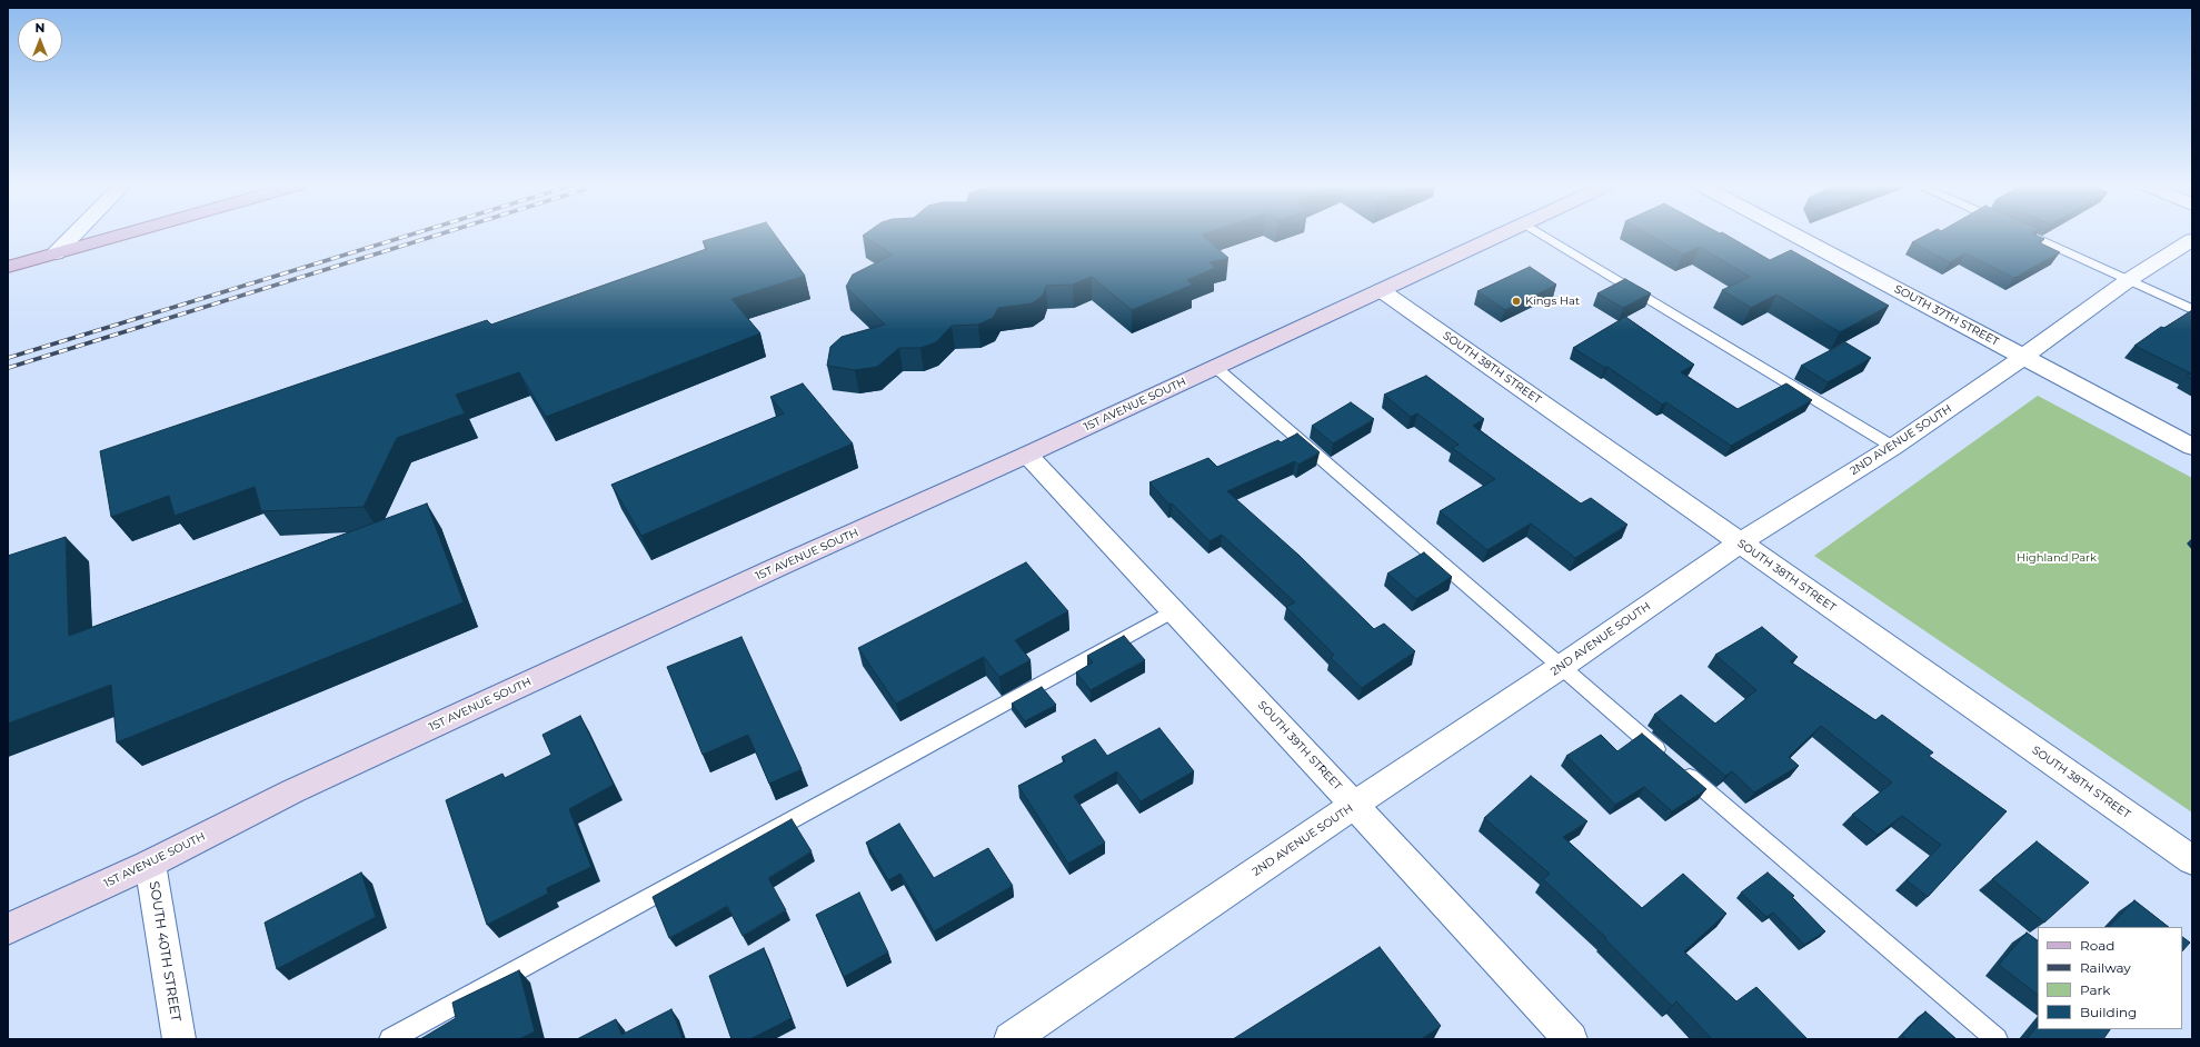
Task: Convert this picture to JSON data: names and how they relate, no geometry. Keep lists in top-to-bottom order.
{
  "streets": {
    "street": [
      "SOUTH 37TH STREET",
      "SOUTH 38TH STREET",
      "1ST AVENUE SOUTH",
      "2ND AVENUE SOUTH",
      "SOUTH 39TH STREET",
      "SOUTH 40TH STREET"
    ]
  },
  "crossings": [
    ["SOUTH 37TH STREET", "2ND AVENUE SOUTH"],
    ["SOUTH 38TH STREET", "1ST AVENUE SOUTH"],
    ["SOUTH 38TH STREET", "2ND AVENUE SOUTH"],
    ["1ST AVENUE SOUTH", "SOUTH 39TH STREET"],
    ["1ST AVENUE SOUTH", "SOUTH 40TH STREET"],
    ["2ND AVENUE SOUTH", "SOUTH 39TH STREET"]
  ],
  "parks": ["Highland Park"],
  "places": ["Kings Hat"],
  "legend": [
    "Road",
    "Railway",
    "Park",
    "Building"
  ],
  "north": "top"
}
